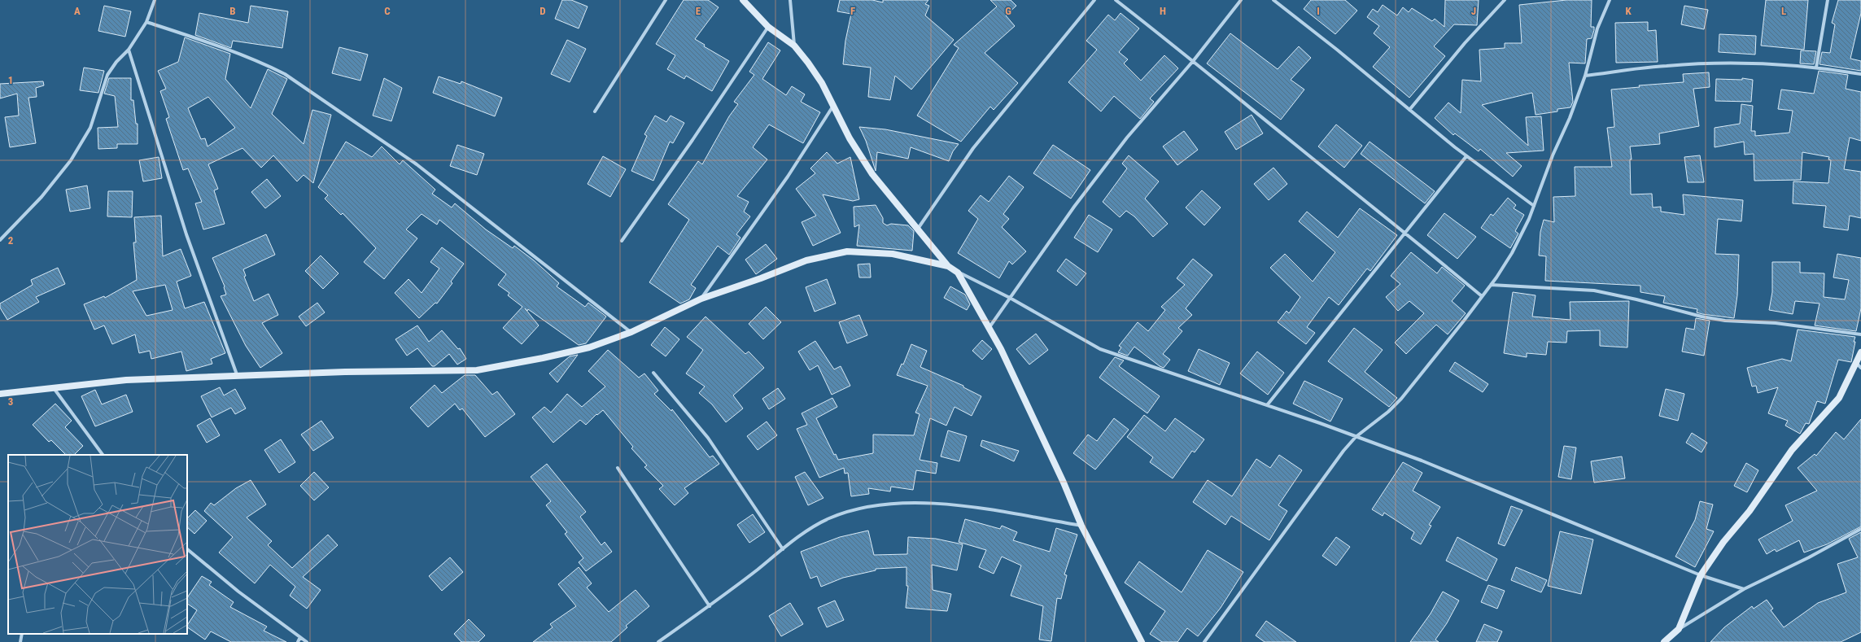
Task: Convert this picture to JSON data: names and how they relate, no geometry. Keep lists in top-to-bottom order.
{
  "grid": {
    "columns": [
      "A",
      "B",
      "C",
      "D",
      "E",
      "F",
      "G",
      "H",
      "I",
      "J",
      "K",
      "L"
    ],
    "rows": ["1", "2", "3"]
  }
}
